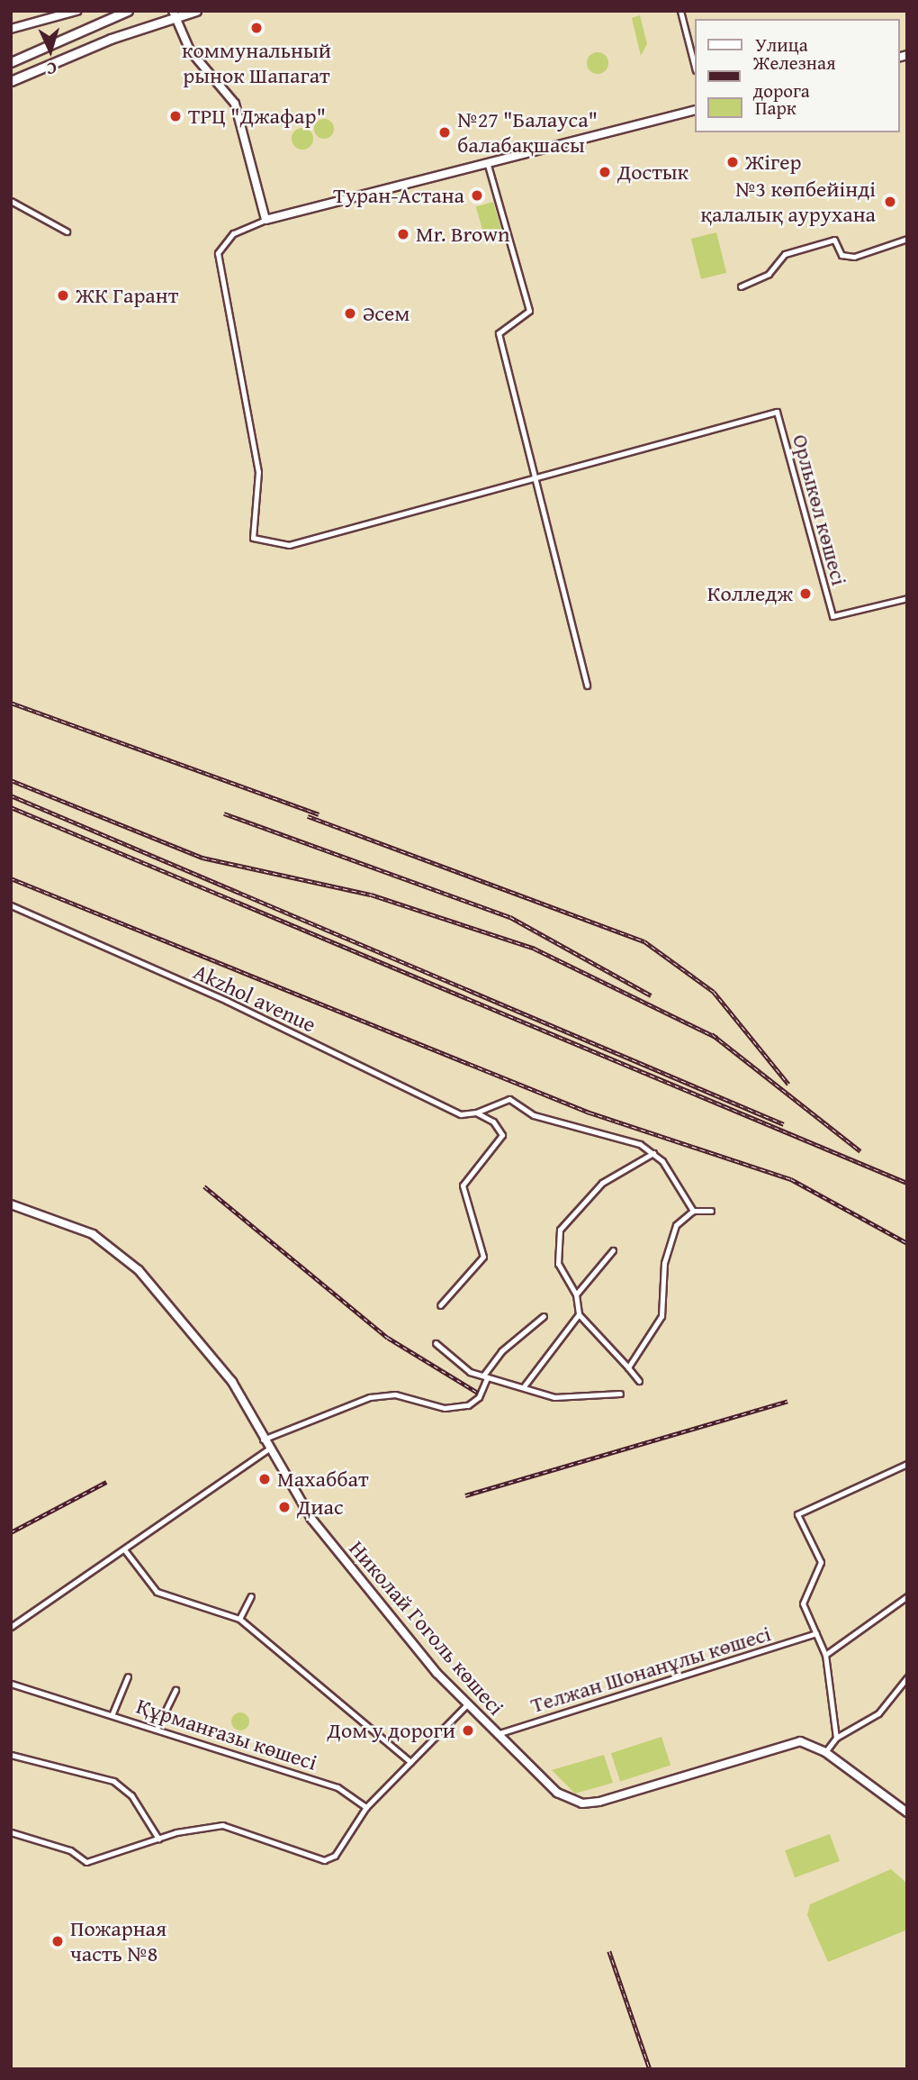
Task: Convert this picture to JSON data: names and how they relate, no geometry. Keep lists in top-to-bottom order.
{
  "streets": {
    "main road": ["Николай Гоголь көшесі"],
    "street": [
      "Орлыкөл көшесі",
      "Akzhol avenue",
      "Телжан Шонанұлы көшесі",
      "Құрманғазы көшесі"
    ]
  },
  "crossings": [
    ["Николай Гоголь көшесі", "Телжан Шонанұлы көшесі"]
  ],
  "places": [
    "коммунальный рынок Шапагат",
    "ТРЦ \"Джафар\"",
    "№27 \"Балауса\" балабақшасы",
    "Жiгер",
    "Достык",
    "Туран-Астана",
    "№3 көпбейінді қалалық аурухана",
    "Mr. Brown",
    "ЖК Гарант",
    "Әсем",
    "Колледж",
    "Махаббат",
    "Диас",
    "Дом у дороги",
    "Пожарная часть №8"
  ],
  "legend": ["Улица", "Железная дорога", "Парк"],
  "north": "bottom"
}
